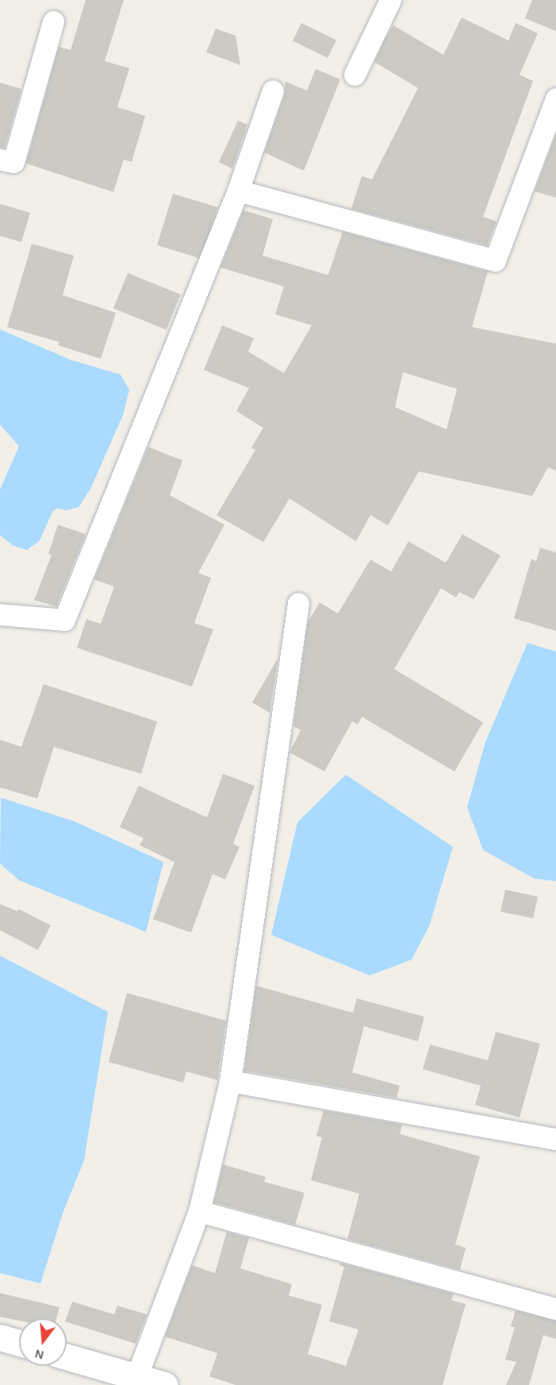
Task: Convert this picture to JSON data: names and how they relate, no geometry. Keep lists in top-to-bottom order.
{
  "north": "bottom"
}
